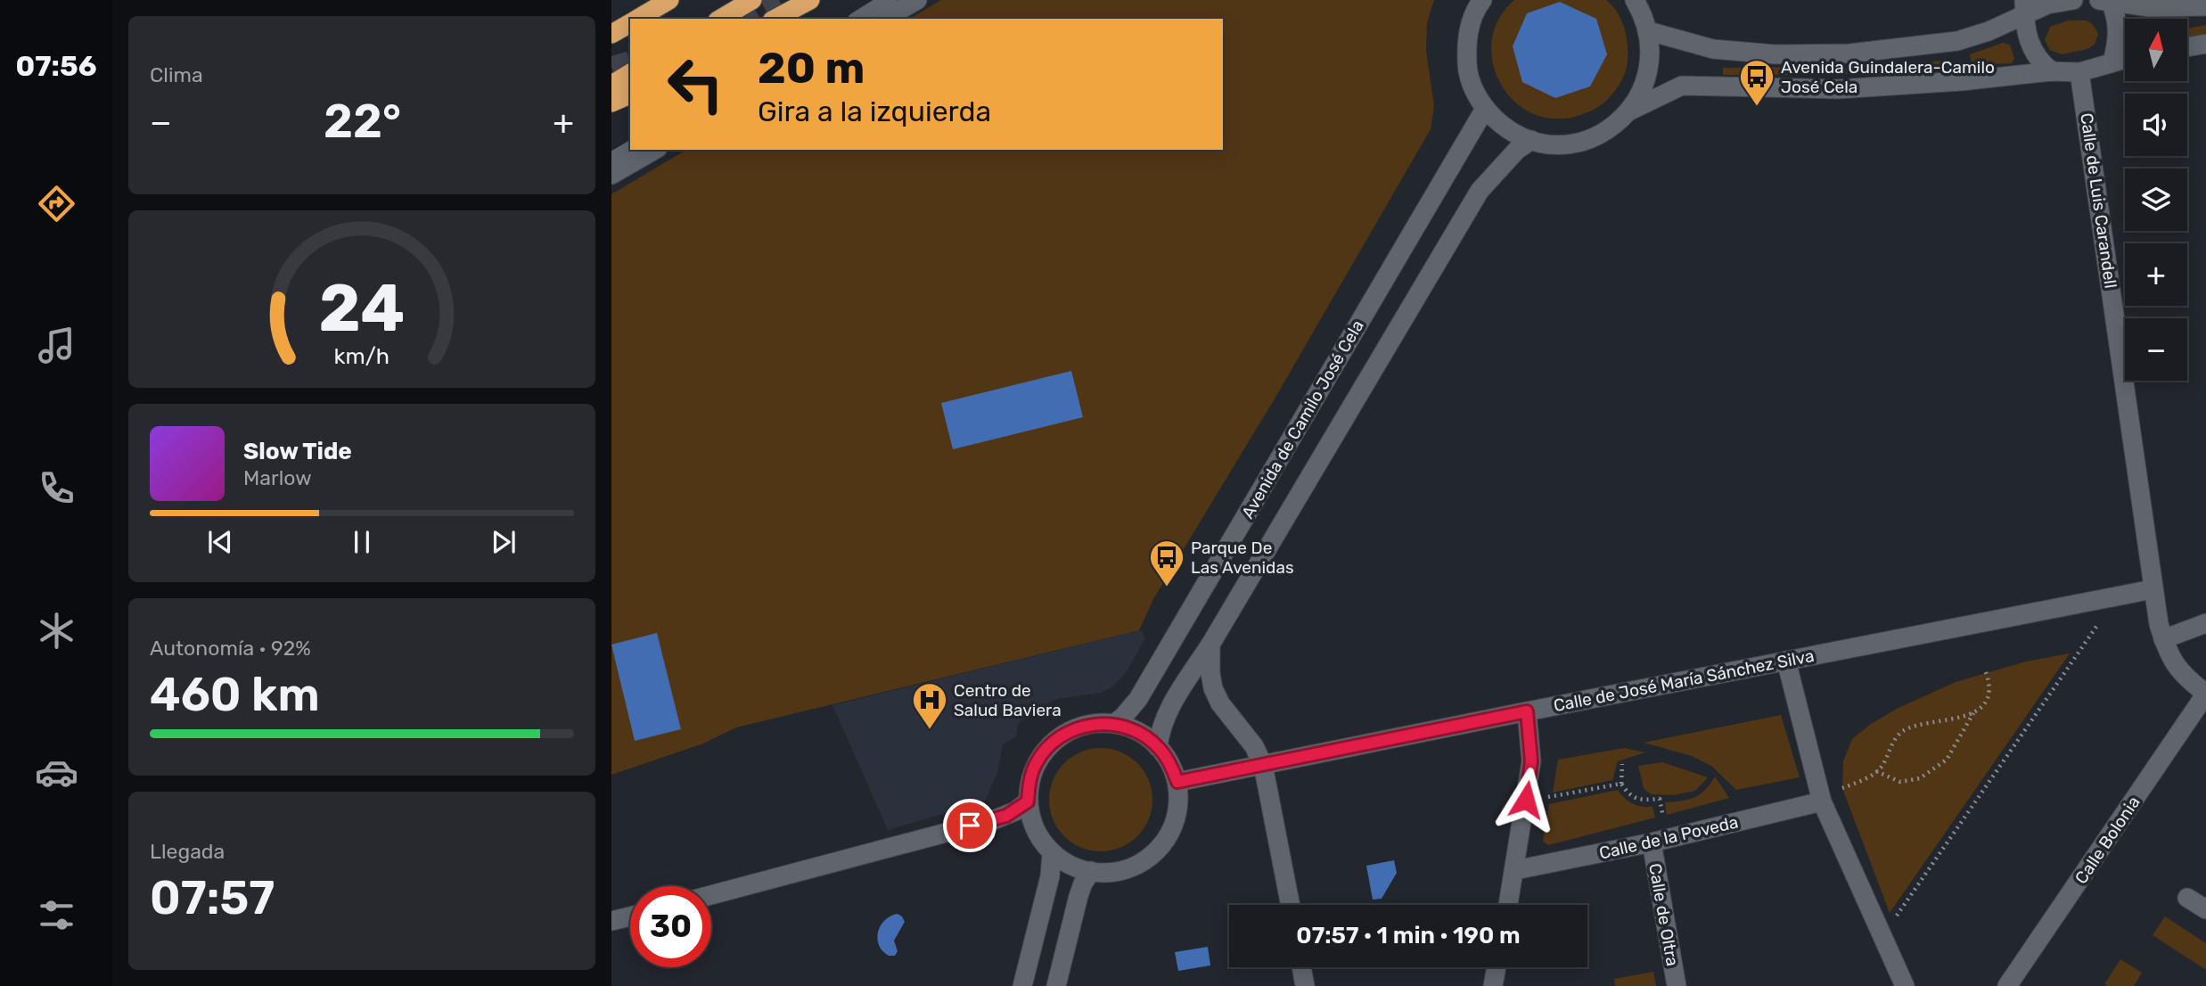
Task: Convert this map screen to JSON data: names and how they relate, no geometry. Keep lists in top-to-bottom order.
{
  "streets": {
    "street": [
      "Calle de Luis Carandell",
      "Avenida de Camilo José Cela",
      "Calle de José María Sánchez Silva",
      "Calle de la Poveda",
      "Calle Bolonia",
      "Calle de Oltra"
    ]
  },
  "crossings": [
    ["Calle de Luis Carandell", "Calle de José María Sánchez Silva"],
    ["Calle de Luis Carandell", "Calle Bolonia"],
    ["Avenida de Camilo José Cela", "Calle de José María Sánchez Silva"],
    ["Calle de la Poveda", "Calle de Oltra"]
  ],
  "places": {
    "bus stop": ["Avenida Guindalera-Camilo José Cela", "Parque De Las Avenidas"],
    "hospital": ["Centro de Salud Baviera"]
  },
  "north": "top",
  "page": {
    "tabs": "07:56",
    "tile": [
      "Clima",
      ["Autonomía · 92%", "460 km"],
      ["Llegada", "07:57"]
    ],
    "map_buttons": ["+", "−"],
    "turn": ["20 m", "Gira a la izquierda"],
    "heat": ["−", "22°", "+"],
    "song": ["Slow Tide", "Marlow"],
    "limit": "30",
    "trip": "07:57 · 1 min · 190 m",
    "gauge": ["24", "km/h"]
  }
}
